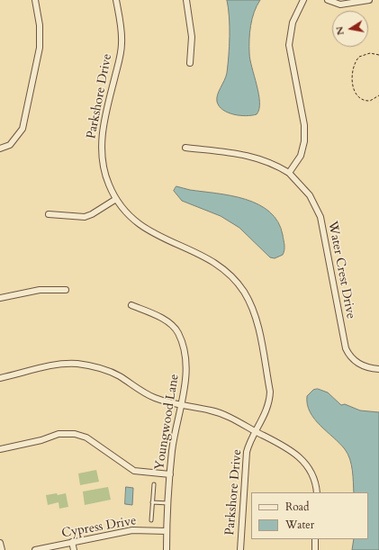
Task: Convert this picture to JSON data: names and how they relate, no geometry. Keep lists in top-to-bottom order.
{
  "streets": {
    "street": [
      "Parkshore Drive",
      "Water Crest Drive",
      "Youngwood Lane",
      "Cypress Drive"
    ]
  },
  "crossings": [
    ["Youngwood Lane", "Cypress Drive"]
  ],
  "legend": ["Road", "Water"],
  "north": "left"
}
